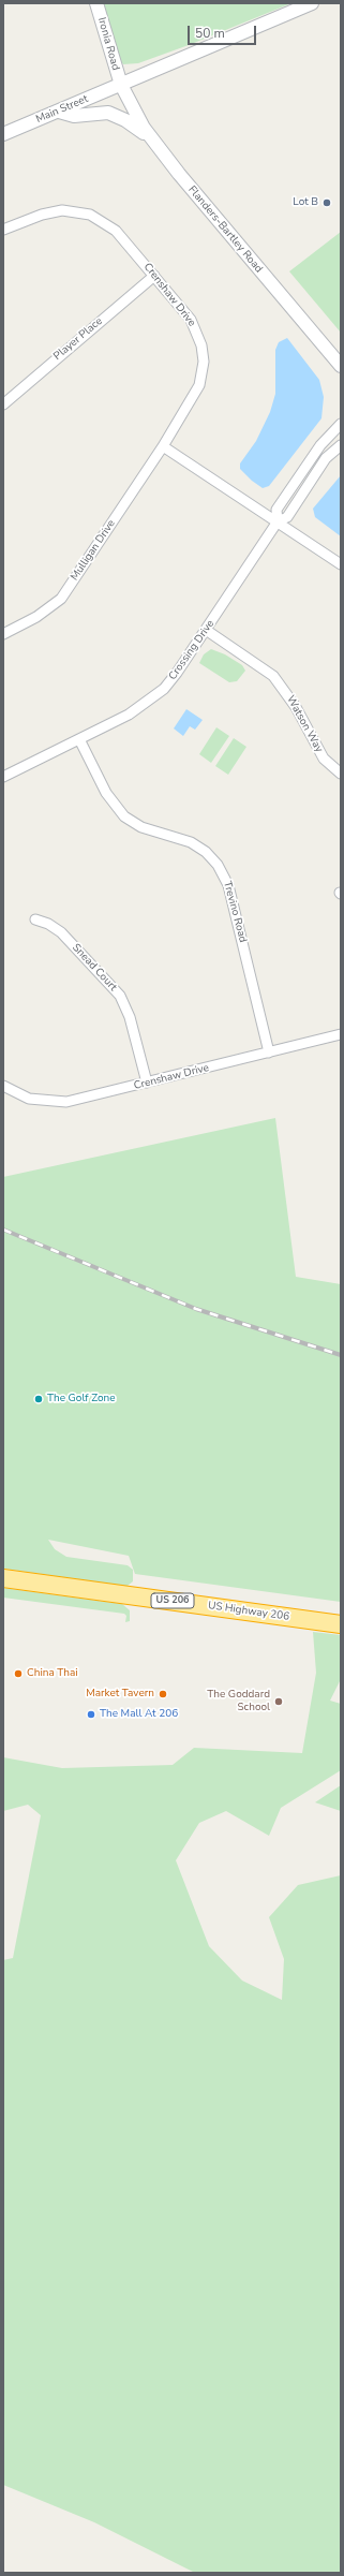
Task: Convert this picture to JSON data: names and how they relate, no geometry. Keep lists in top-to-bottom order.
{
  "streets": {
    "highway": ["US 206", "US Highway 206"],
    "street": [
      "Ironia Road",
      "Main Street",
      "Flanders-Bartley Road",
      "Crenshaw Drive",
      "Player Place",
      "Mulligan Drive",
      "Crossing Drive",
      "Watson Way",
      "Trevino Road",
      "Snead Court"
    ]
  },
  "crossings": [
    ["Ironia Road", "Main Street"],
    ["Ironia Road", "Flanders-Bartley Road"],
    ["Main Street", "Flanders-Bartley Road"],
    ["Crenshaw Drive", "Player Place"],
    ["Crenshaw Drive", "Mulligan Drive"],
    ["Crenshaw Drive", "Trevino Road"],
    ["Crenshaw Drive", "Snead Court"],
    ["Crossing Drive", "Watson Way"],
    ["Crossing Drive", "Trevino Road"]
  ],
  "places": [
    "Lot B",
    "The Golf Zone",
    "China Thai",
    "Market Tavern",
    "The Goddard School",
    "The Mall At 206"
  ],
  "scale_bar": "50 m"
}
